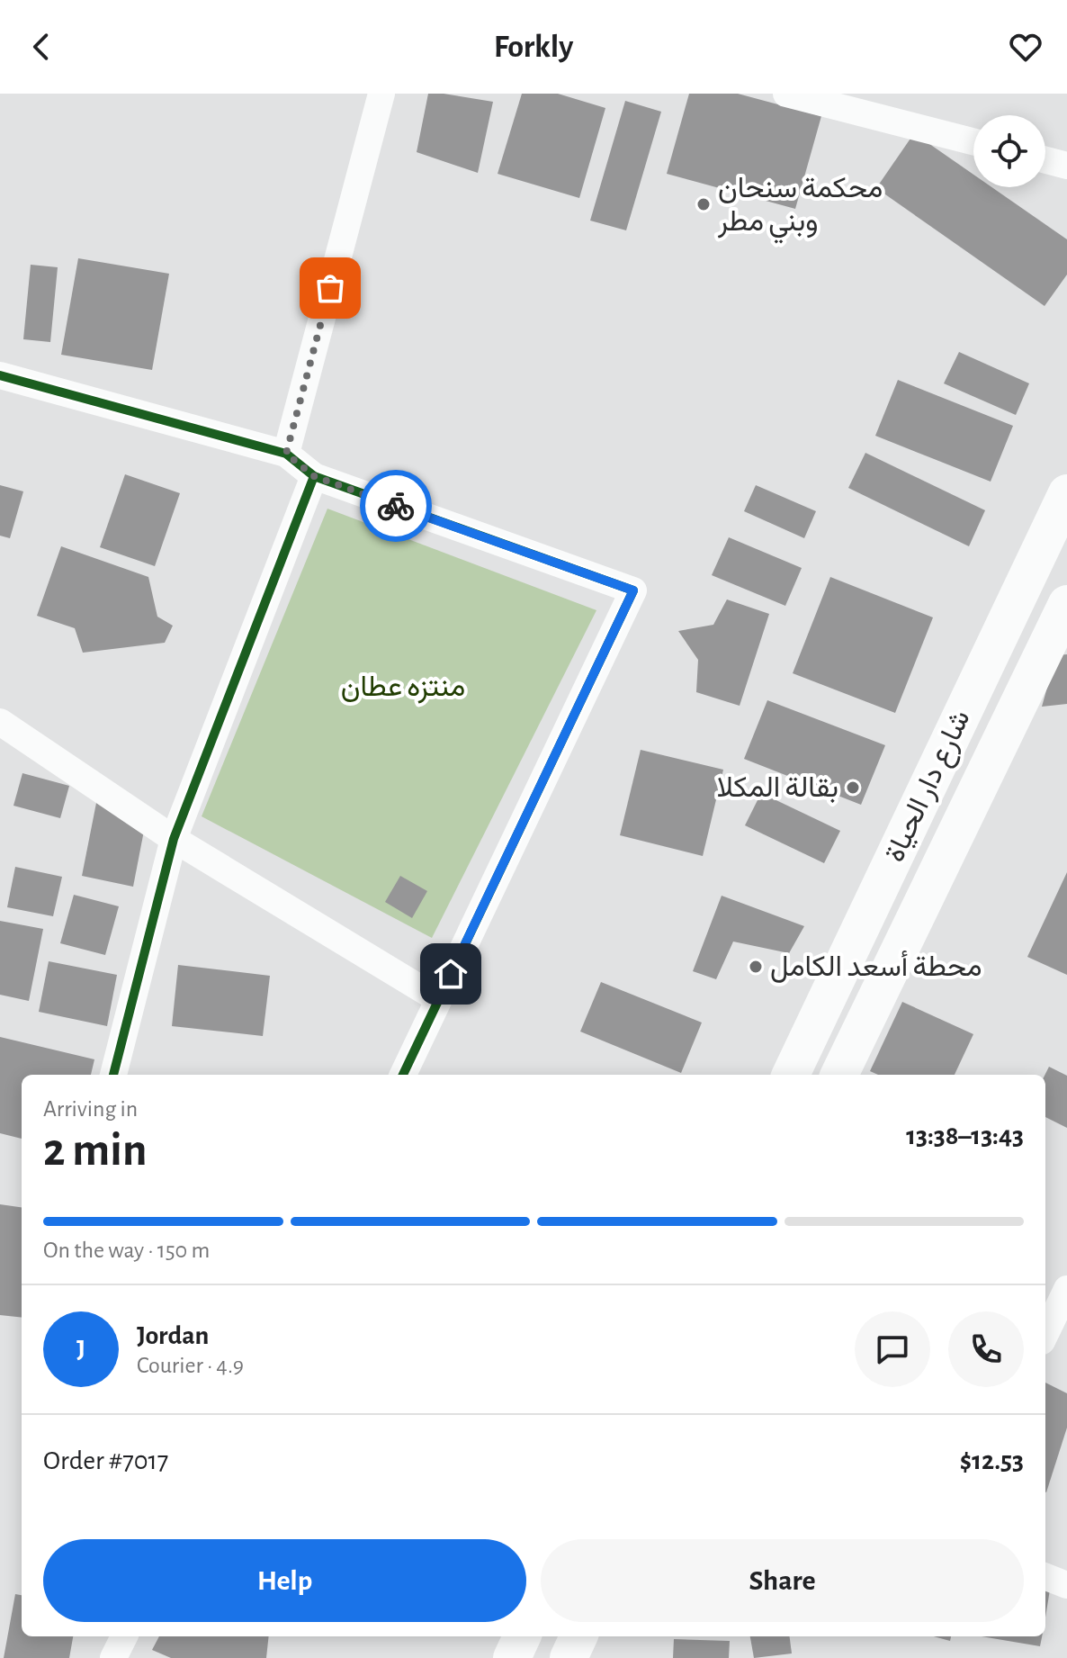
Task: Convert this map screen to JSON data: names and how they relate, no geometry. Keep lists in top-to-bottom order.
{
  "streets": {
    "main road": ["شارع دار الحياة"]
  },
  "parks": ["منتزه عطان"],
  "places": ["محكمة سنحان وبني مطر", "بقالة المكلا", "محطة أسعد الكامل"],
  "page": {
    "header": "Forkly",
    "heading": ["2 min", "Arriving in", "13:38–13:43"],
    "panel": [
      "Jordan",
      "Courier · 4.9",
      "Order #7017",
      "$12.53"
    ],
    "bar": "On the way · 150 m",
    "round": "J",
    "buttons": ["Help", "Share"]
  }
}
